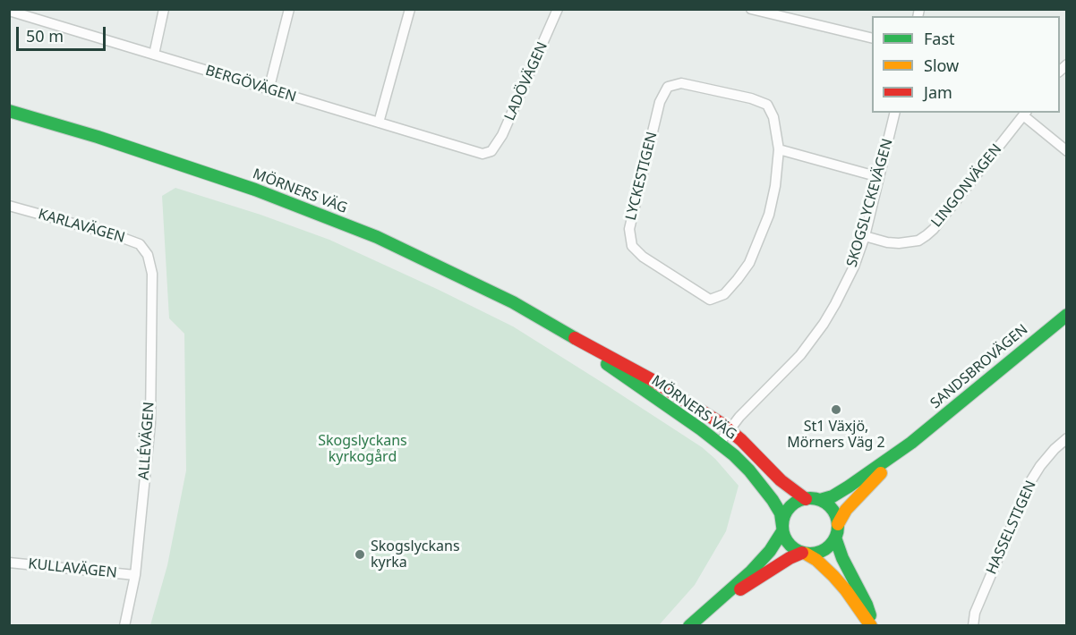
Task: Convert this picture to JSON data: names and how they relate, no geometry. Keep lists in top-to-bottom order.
{
  "streets": {
    "main road": ["MÖRNERS VÄG", "SANDSBROVÄGEN"],
    "street": [
      "LADÖVÄGEN",
      "BERGÖVÄGEN",
      "LYCKESTIGEN",
      "LINGONVÄGEN",
      "SKOGSLYCKEVÄGEN",
      "KARLAVÄGEN",
      "ALLÉVÄGEN",
      "HASSELSTIGEN",
      "KULLAVÄGEN"
    ]
  },
  "crossings": [
    ["LADÖVÄGEN", "BERGÖVÄGEN"],
    ["LINGONVÄGEN", "SKOGSLYCKEVÄGEN"],
    ["MÖRNERS VÄG", "SKOGSLYCKEVÄGEN"],
    ["MÖRNERS VÄG", "SANDSBROVÄGEN"],
    ["KARLAVÄGEN", "ALLÉVÄGEN"],
    ["ALLÉVÄGEN", "KULLAVÄGEN"]
  ],
  "parks": ["Skogslyckans kyrkogård"],
  "places": ["St1 Växjö, Mörners Väg 2", "Skogslyckans kyrka"],
  "legend": ["Fast", "Slow", "Jam"],
  "scale_bar": "50 m"
}
